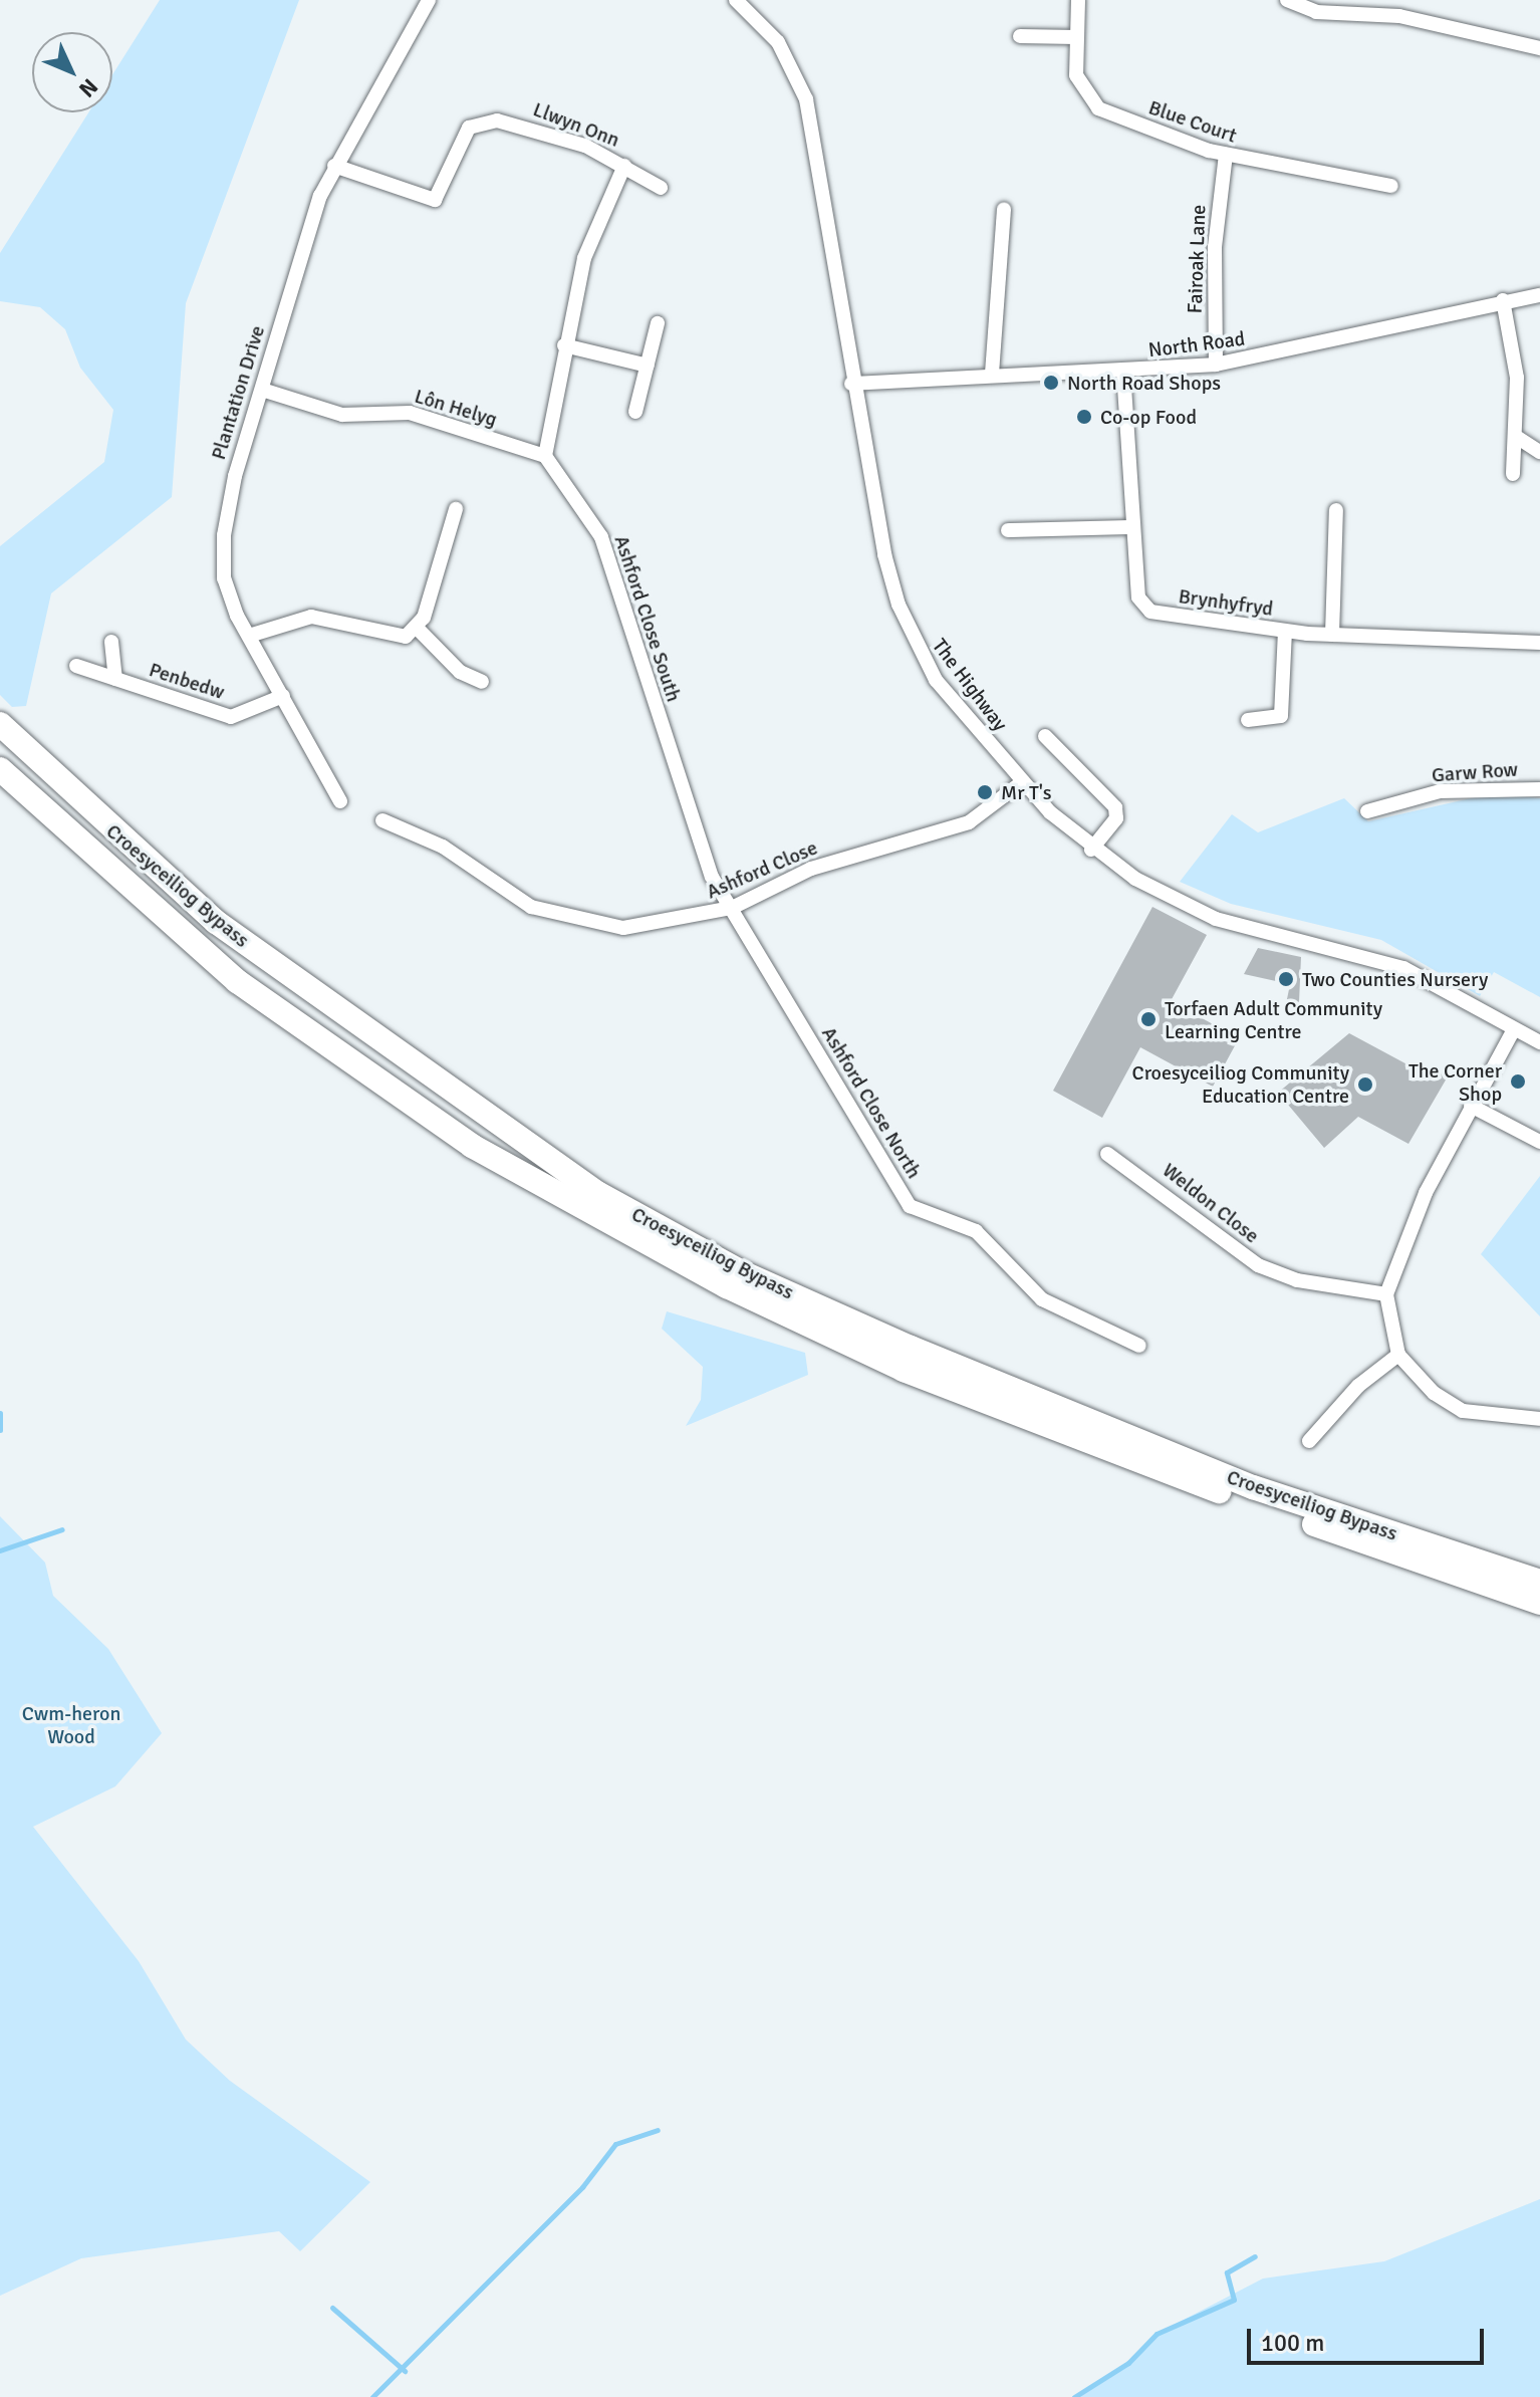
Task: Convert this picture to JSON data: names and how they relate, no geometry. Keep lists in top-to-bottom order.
{
  "streets": {
    "highway": ["Croesyceiliog Bypass"],
    "street": [
      "Blue Court",
      "Llwyn Onn",
      "Fairoak Lane",
      "North Road",
      "Plantation Drive",
      "Lôn Helyg",
      "Brynhyfryd",
      "Ashford Close South",
      "Penbedw",
      "The Highway",
      "Garw Row",
      "Ashford Close",
      "Ashford Close North",
      "Weldon Close"
    ]
  },
  "crossings": [
    ["Blue Court", "Fairoak Lane"],
    ["Llwyn Onn", "Plantation Drive"],
    ["Fairoak Lane", "North Road"],
    ["North Road", "Brynhyfryd"],
    ["North Road", "The Highway"],
    ["Plantation Drive", "Lôn Helyg"],
    ["Plantation Drive", "Penbedw"],
    ["Lôn Helyg", "Ashford Close South"],
    ["Ashford Close South", "Ashford Close"],
    ["Ashford Close South", "Ashford Close North"],
    ["The Highway", "Ashford Close"],
    ["Ashford Close", "Ashford Close North"]
  ],
  "parks": ["Cwm-heron Wood"],
  "places": [
    "North Road Shops",
    "Co-op Food",
    "Mr T's",
    "Two Counties Nursery",
    "Torfaen Adult Community Learning Centre",
    "The Corner Shop",
    "Croesyceiliog Community Education Centre"
  ],
  "scale_bar": "100 m",
  "north": "bottom right"
}
